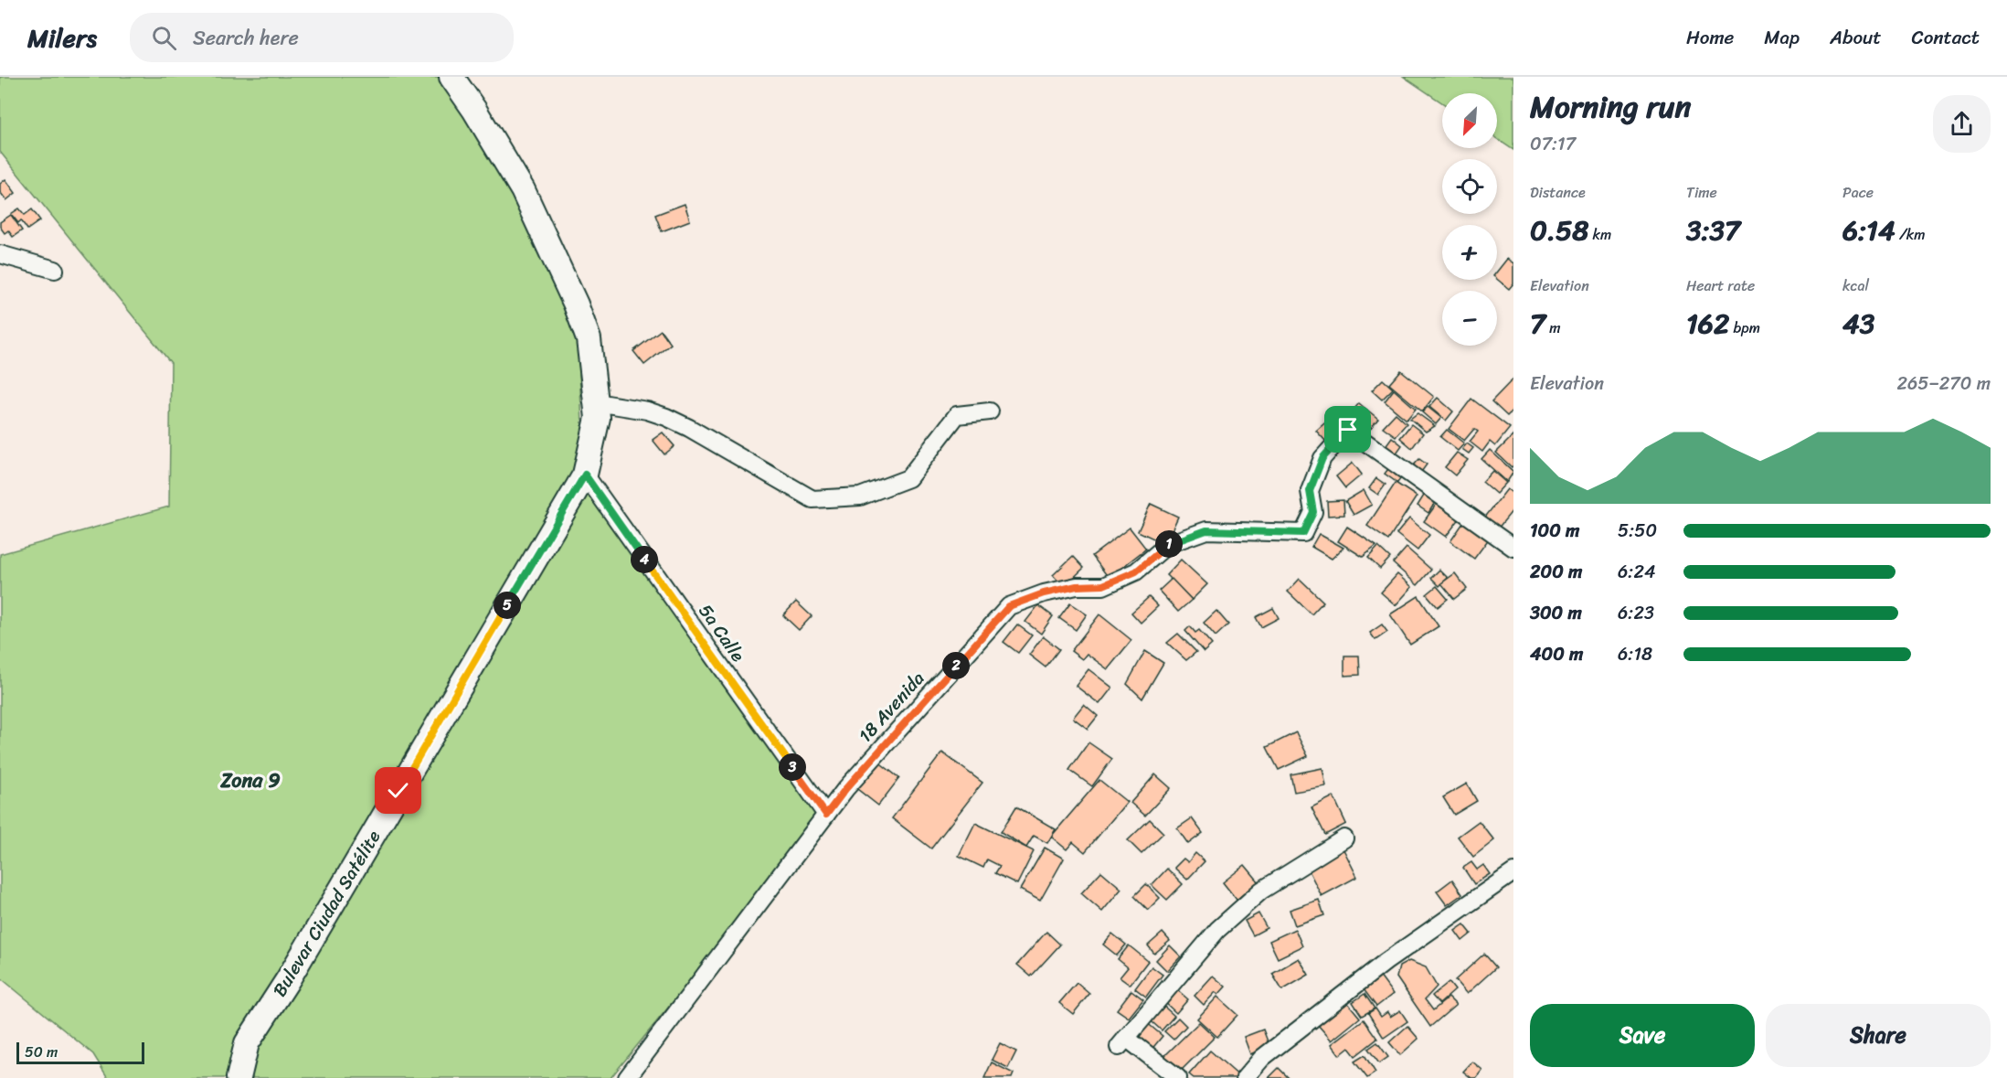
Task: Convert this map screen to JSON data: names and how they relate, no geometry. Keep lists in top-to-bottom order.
{
  "streets": {
    "street": ["5a Calle", "18 Avenida", "Bulevar Ciudad Satélite"]
  },
  "crossings": [
    ["5a Calle", "18 Avenida"],
    ["5a Calle", "Bulevar Ciudad Satélite"]
  ],
  "districts": ["Zona 9"],
  "scale_bar": "50 m",
  "north": "bottom left",
  "page": {
    "header": "Milers",
    "search": "Search here",
    "nav": [
      "Home",
      "Map",
      "About",
      "Contact"
    ],
    "heading": ["Morning run", "07:17"],
    "map_buttons": ["+", "−"],
    "stats": [
      ["Distance", "0.58 km"],
      ["Time", "3:37"],
      ["Pace", "6:14 /km"],
      ["Elevation", "7 m"],
      ["Heart rate", "162 bpm"],
      ["kcal", "43"]
    ],
    "chart": ["Elevation", "265–270 m"],
    "list": [
      {
        "name": "100 m",
        "note": "5:50"
      },
      {
        "name": "200 m",
        "note": "6:24"
      },
      {
        "name": "300 m",
        "note": "6:23"
      },
      {
        "name": "400 m",
        "note": "6:18"
      }
    ],
    "pins": [
      "1",
      "4",
      "5",
      "2",
      "3"
    ],
    "buttons": ["Save", "Share"],
    "scale": "50 m"
  }
}
